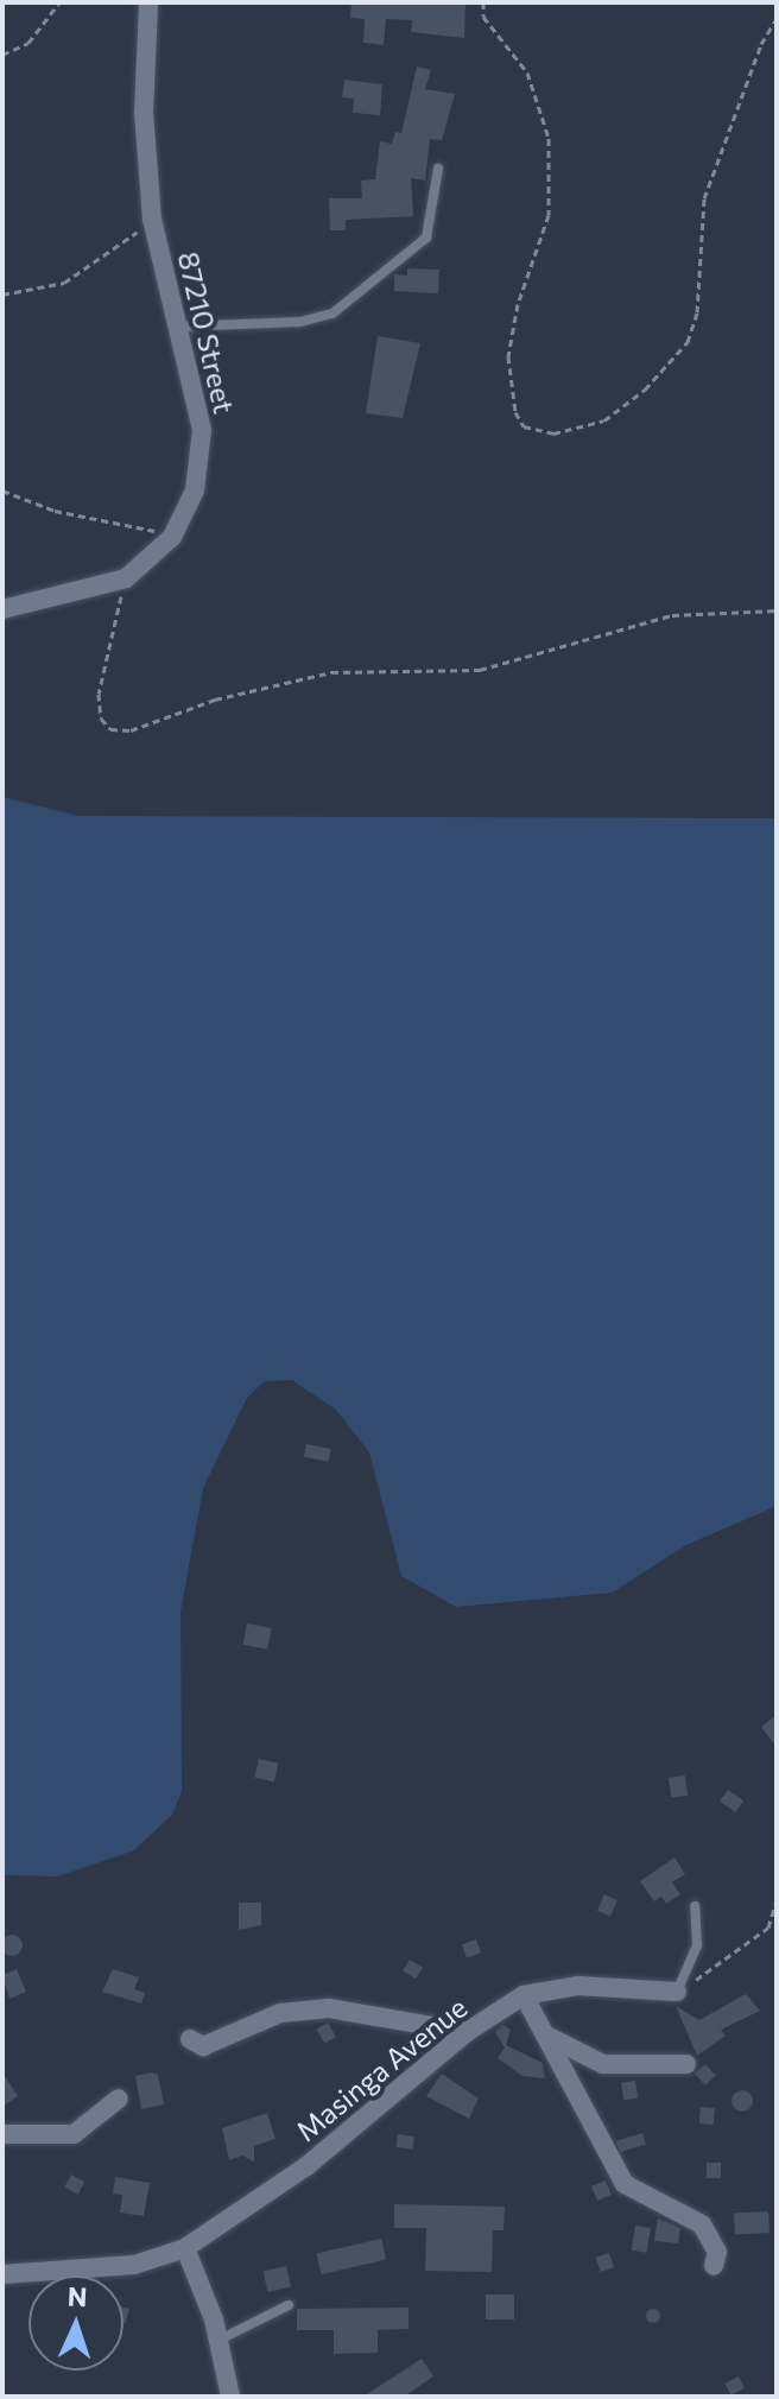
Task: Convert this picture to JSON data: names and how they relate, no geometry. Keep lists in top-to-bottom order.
{
  "streets": {
    "street": ["87210 Street", "Masinga Avenue"]
  },
  "north": "top"
}
